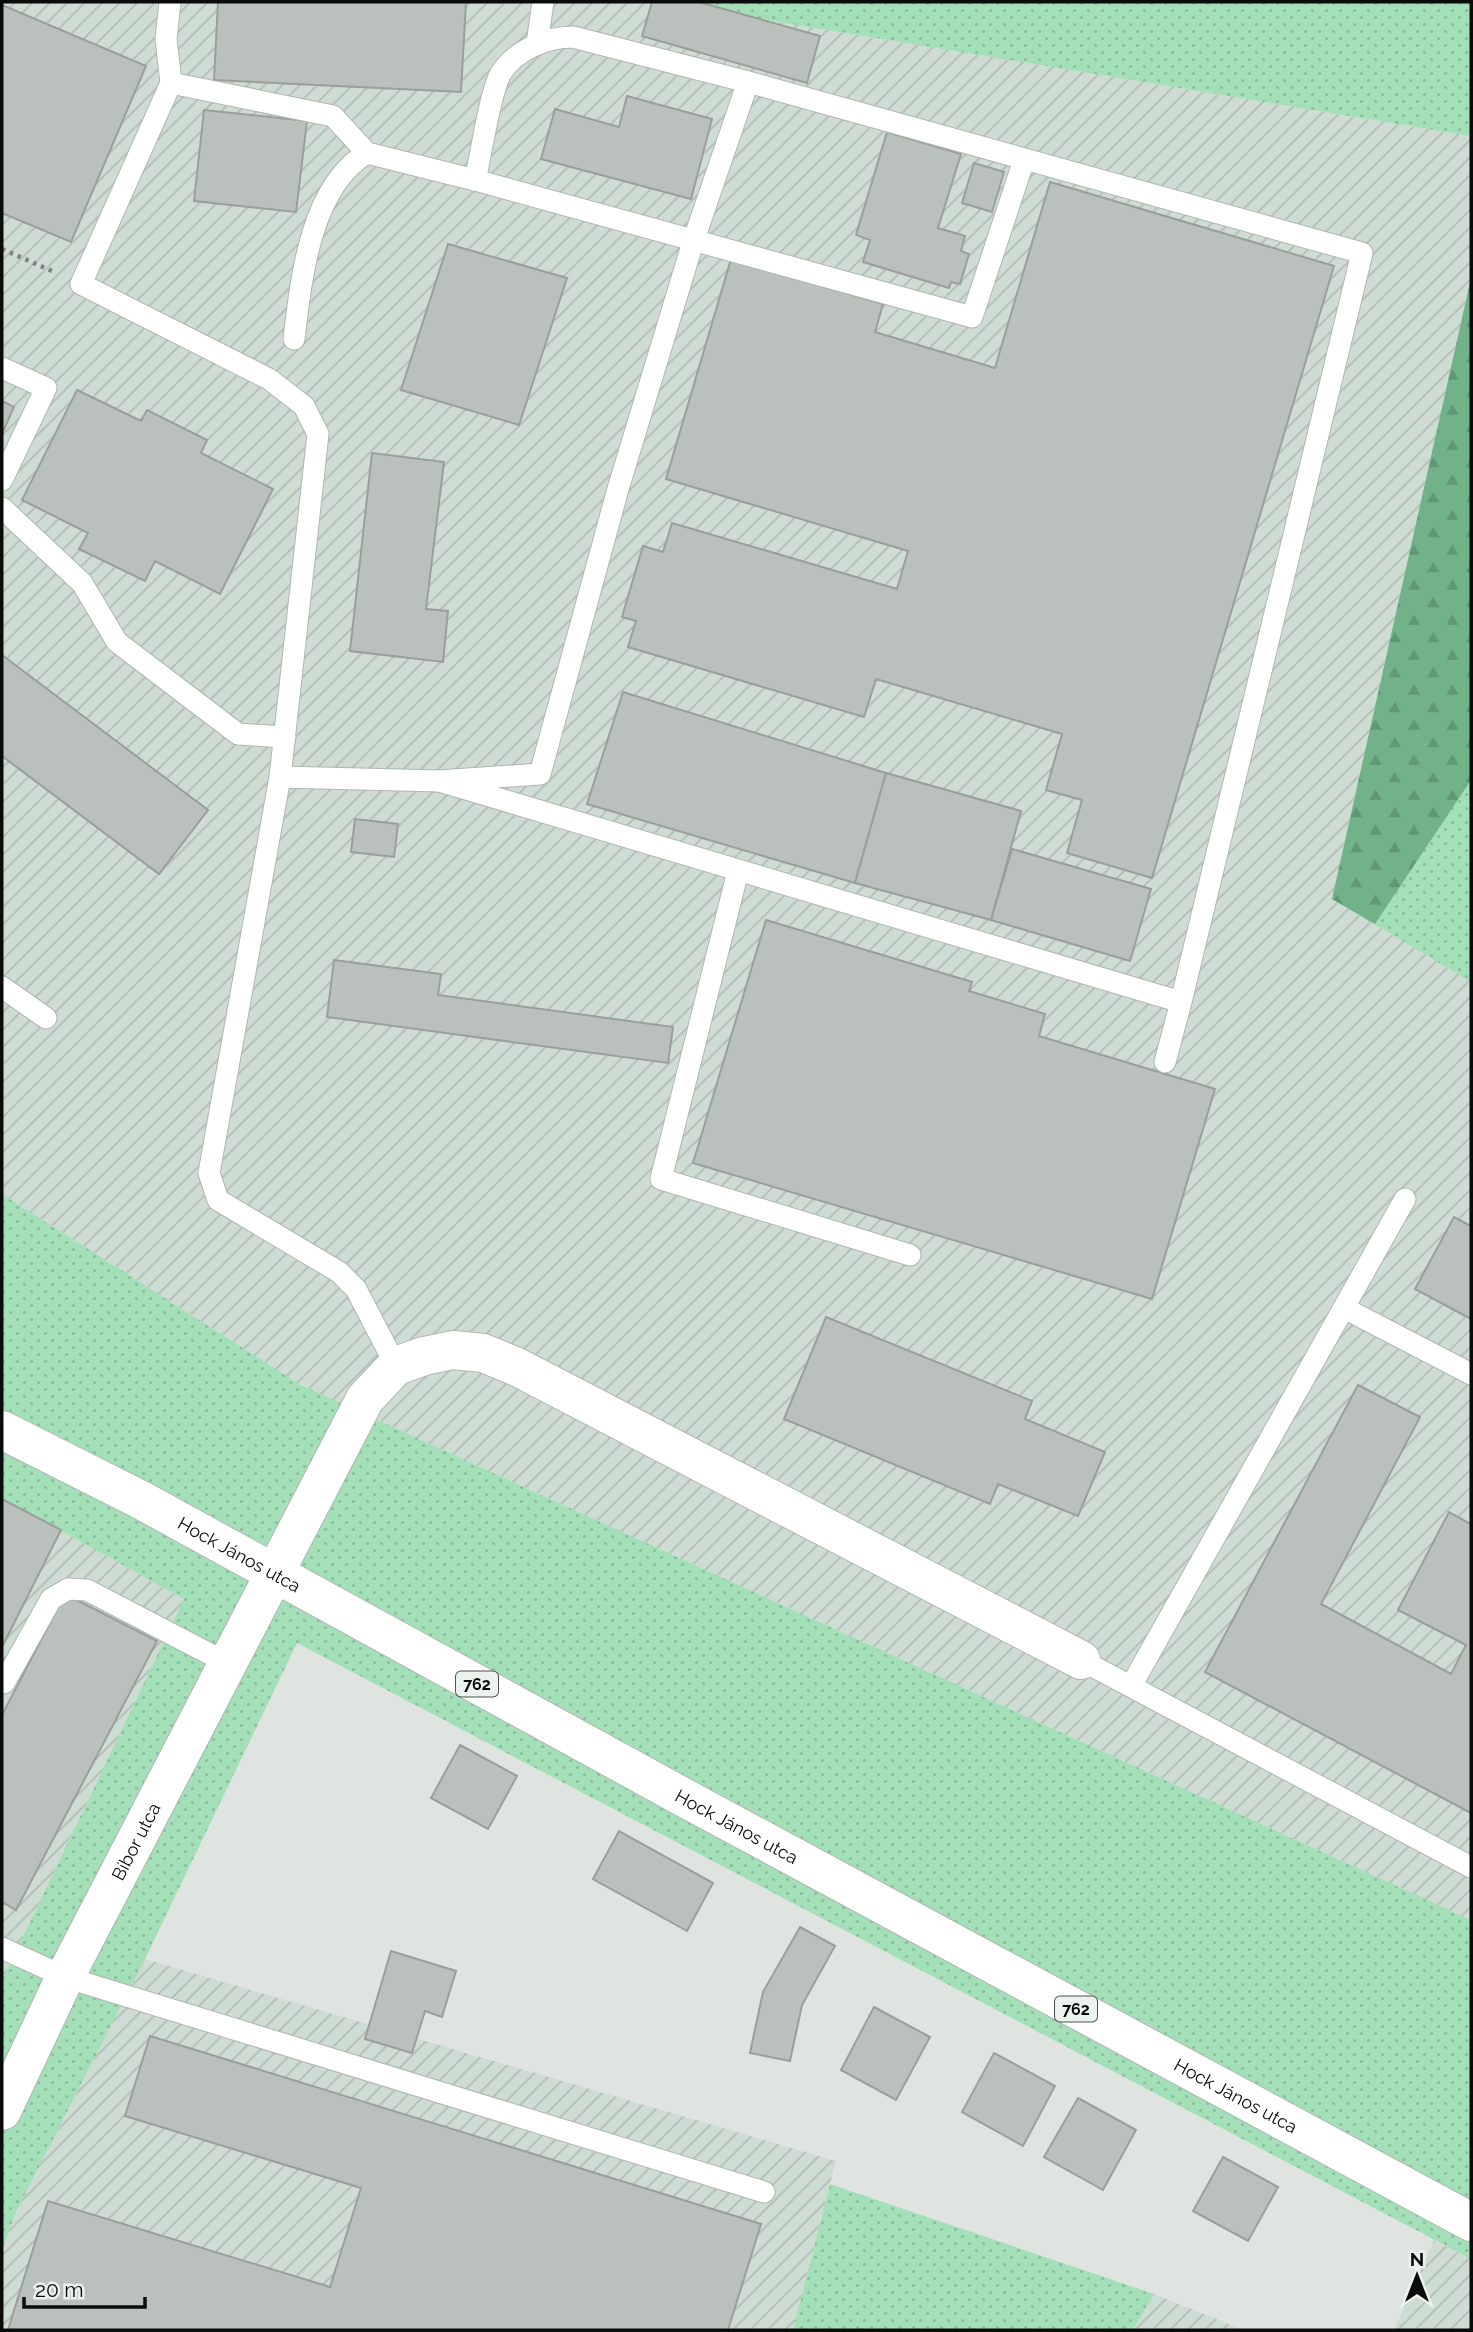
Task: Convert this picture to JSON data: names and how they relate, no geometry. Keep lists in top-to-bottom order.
{
  "streets": {
    "main road": ["Hock János utca", "762", "Bíbor utca"]
  },
  "crossings": [
    ["Hock János utca", "Bíbor utca"]
  ],
  "scale_bar": "20 m",
  "north": "top"
}
